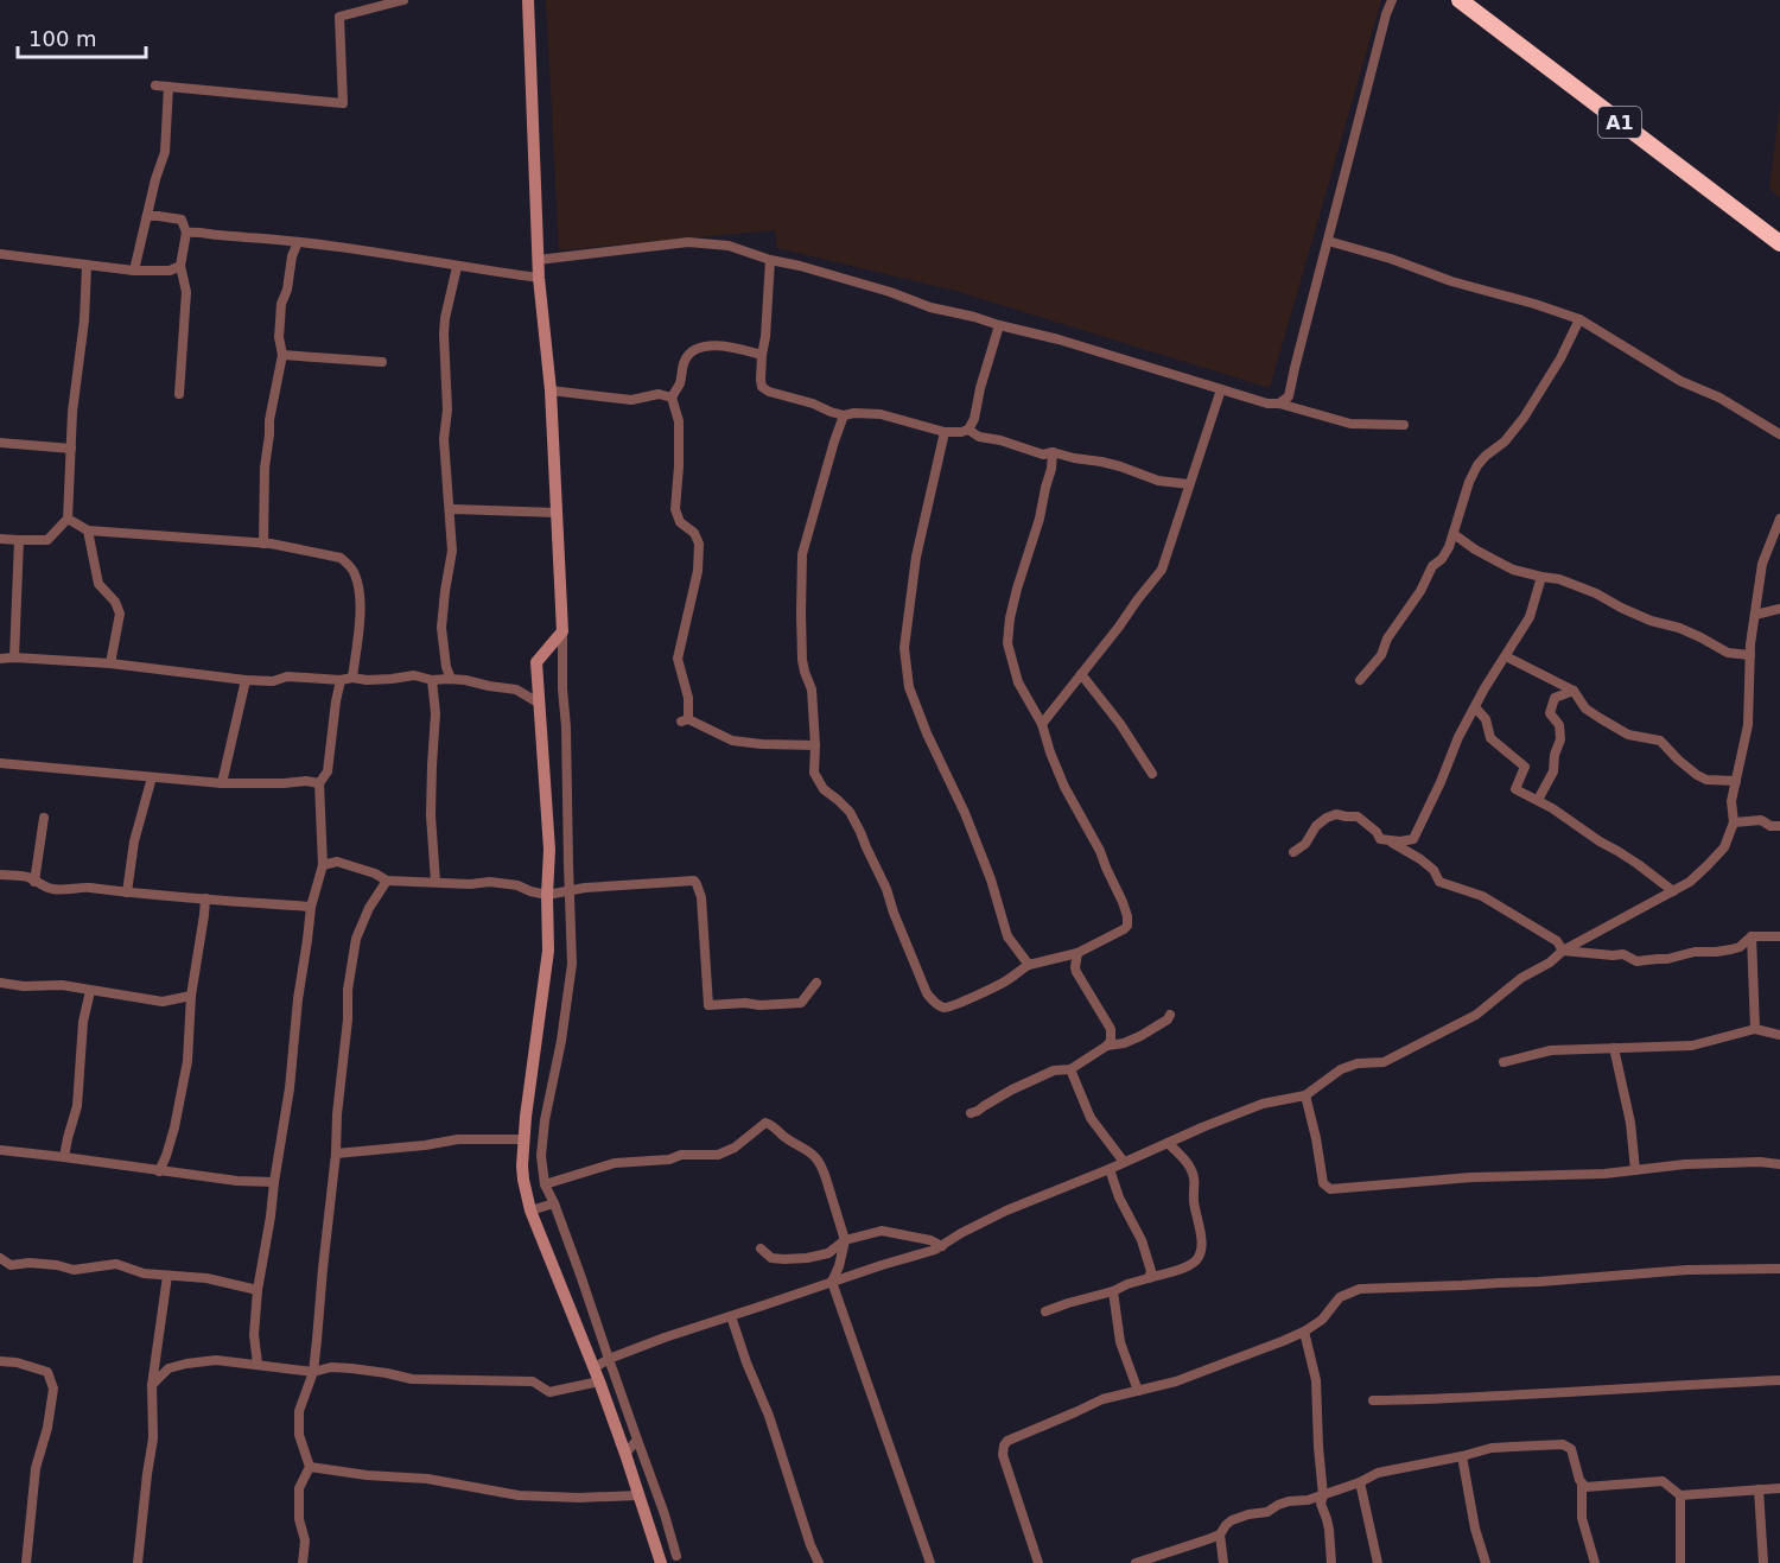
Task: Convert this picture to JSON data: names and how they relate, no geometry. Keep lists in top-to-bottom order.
{
  "streets": {
    "highway": ["A1"]
  },
  "scale_bar": "100 m"
}
